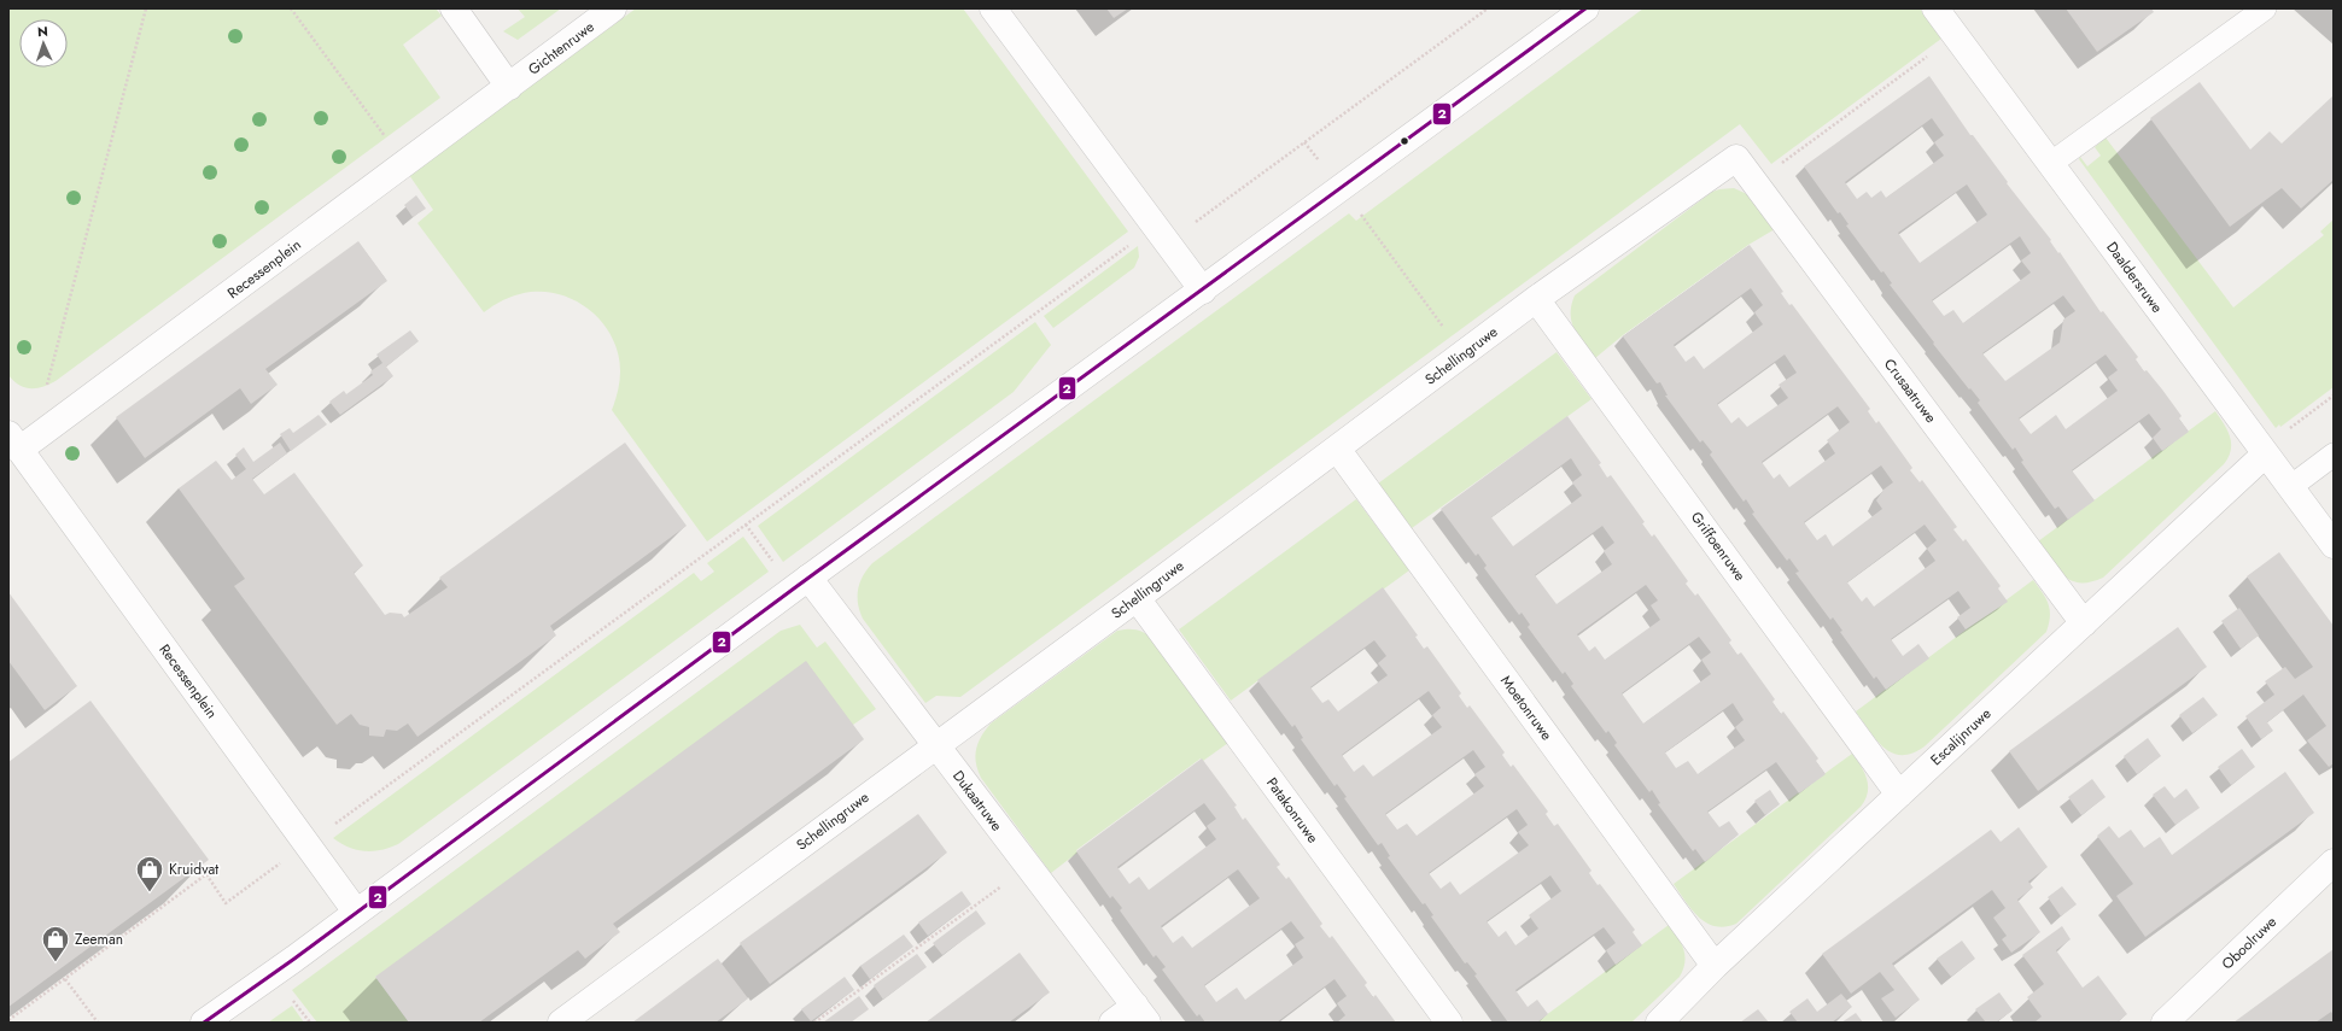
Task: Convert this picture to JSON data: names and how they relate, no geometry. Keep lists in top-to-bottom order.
{
  "streets": {
    "street": [
      "Gichtenruwe",
      "Recessenplein",
      "Daaldersruwe",
      "Schellingruwe",
      "Crusaatruwe",
      "Griffoenruwe",
      "Moetonruwe",
      "Escalijnruwe",
      "Dukaatruwe",
      "Patakonruwe",
      "Oboolruwe"
    ]
  },
  "crossings": [
    ["Gichtenruwe", "Recessenplein"],
    ["Daaldersruwe", "Escalijnruwe"],
    ["Schellingruwe", "Crusaatruwe"],
    ["Schellingruwe", "Griffoenruwe"],
    ["Schellingruwe", "Moetonruwe"],
    ["Schellingruwe", "Dukaatruwe"],
    ["Schellingruwe", "Patakonruwe"],
    ["Crusaatruwe", "Escalijnruwe"],
    ["Griffoenruwe", "Escalijnruwe"],
    ["Moetonruwe", "Escalijnruwe"]
  ],
  "places": {
    "shop": ["Kruidvat", "Zeeman"]
  },
  "lines": ["transit line 2"],
  "north": "top"
}
